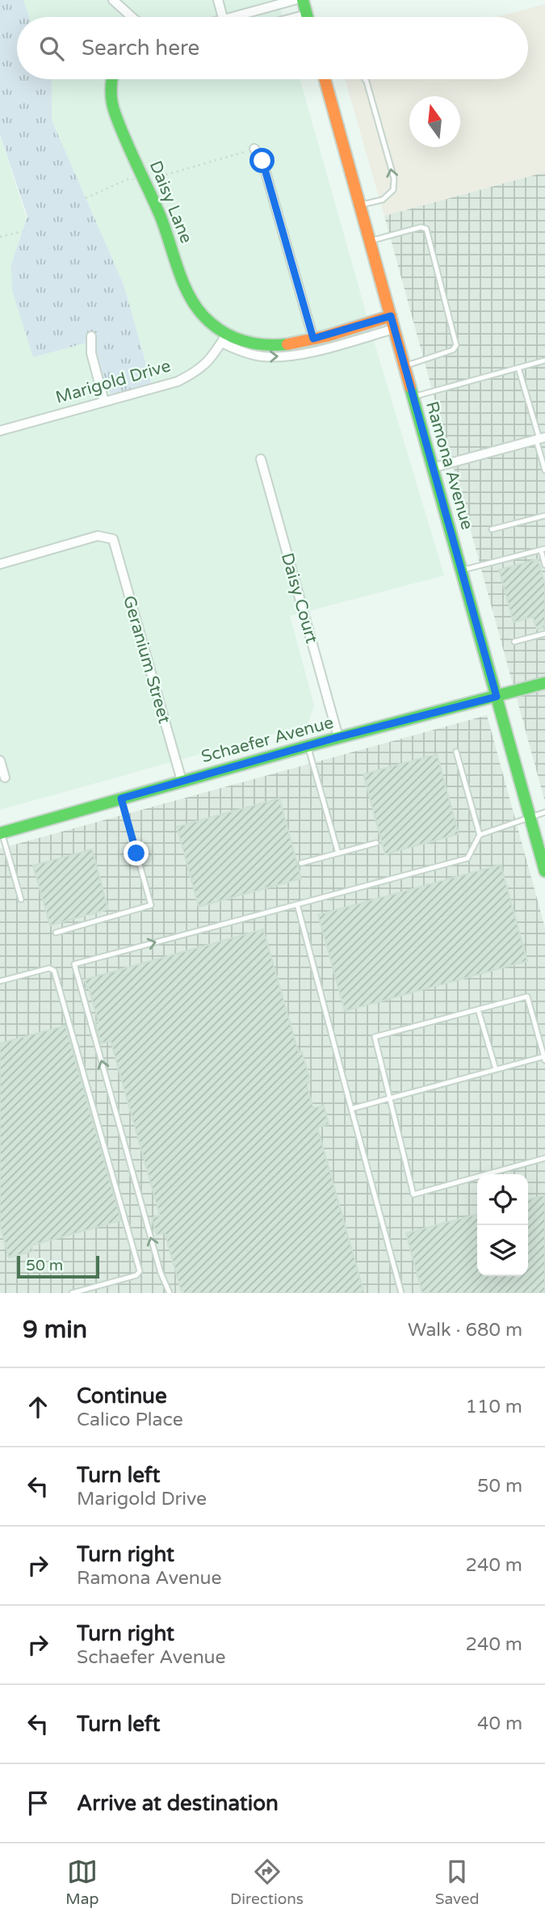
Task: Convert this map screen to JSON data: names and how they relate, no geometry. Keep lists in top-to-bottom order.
{
  "streets": {
    "street": [
      "Daisy Lane",
      "Marigold Drive",
      "Ramona Avenue",
      "Daisy Court",
      "Geranium Street",
      "Schaefer Avenue"
    ]
  },
  "crossings": [
    ["Daisy Lane", "Marigold Drive"],
    ["Ramona Avenue", "Schaefer Avenue"],
    ["Daisy Court", "Schaefer Avenue"],
    ["Geranium Street", "Schaefer Avenue"]
  ],
  "scale_bar": "50 m",
  "north": "top",
  "page": {
    "search": "Search here",
    "scale": "50 m",
    "heading": ["9 min", "Walk · 680 m"],
    "list": [
      ["Continue", "Calico Place", "110 m"],
      ["Turn left", "Marigold Drive", "50 m"],
      ["Turn right", "Ramona Avenue", "240 m"],
      ["Turn right", "Schaefer Avenue", "240 m"],
      ["Turn left", "40 m"],
      "Arrive at destination"
    ],
    "nav": ["Map", "Directions", "Saved"]
  }
}
